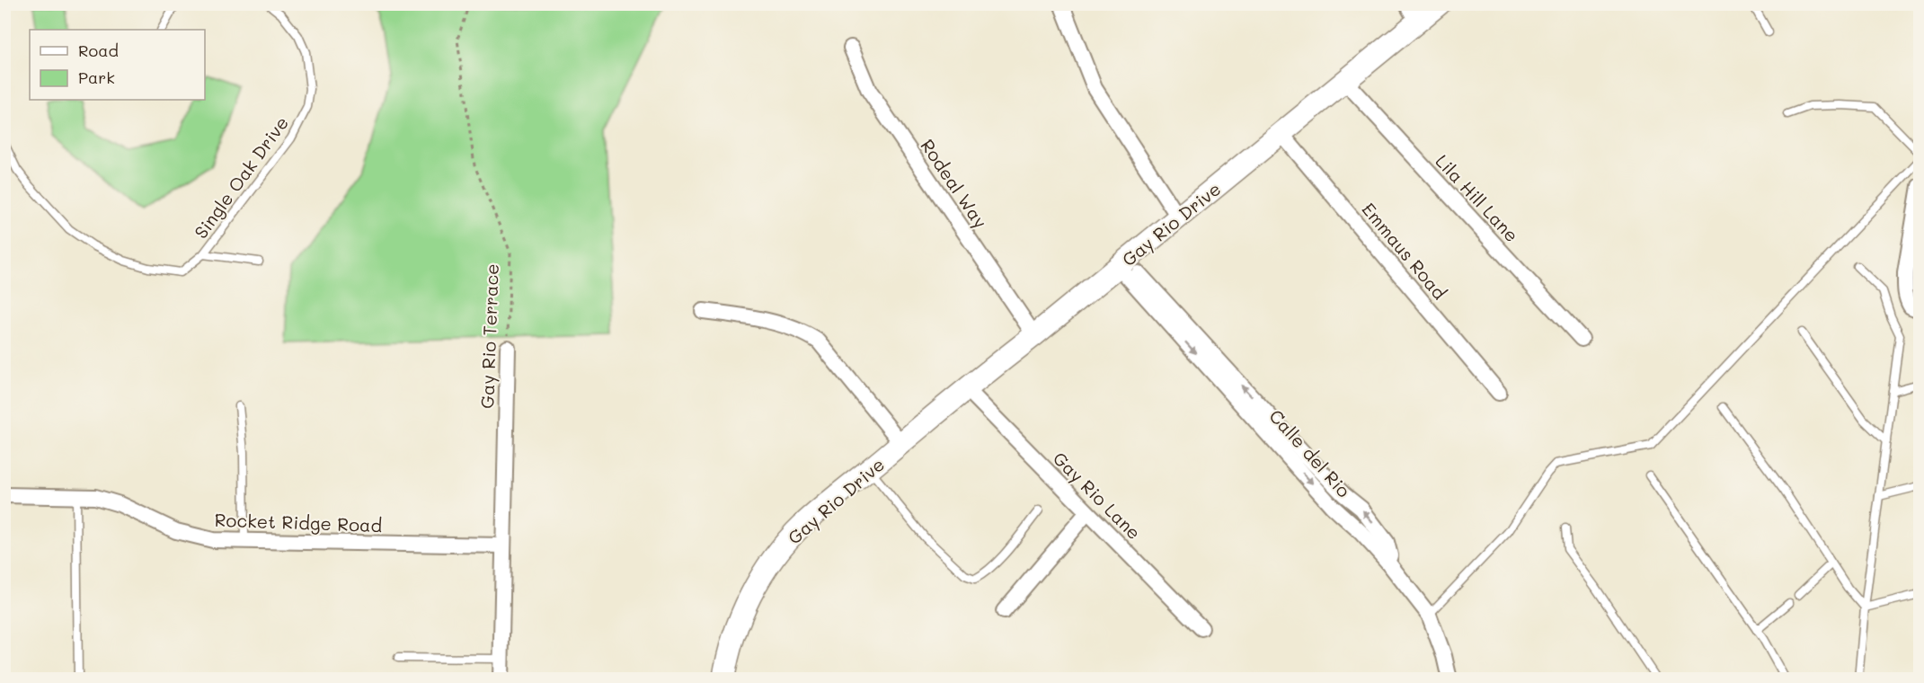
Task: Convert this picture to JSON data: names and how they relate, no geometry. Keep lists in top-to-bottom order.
{
  "streets": {
    "street": [
      "Rodeal Way",
      "Lila Hill Lane",
      "Gay Rio Drive",
      "Emmaus Road",
      "Gay Rio Terrace",
      "Calle del Rio",
      "Gay Rio Lane",
      "Rocket Ridge Road"
    ],
    "lane": ["Single Oak Drive"]
  },
  "crossings": [
    ["Rodeal Way", "Gay Rio Drive"],
    ["Lila Hill Lane", "Gay Rio Drive"],
    ["Gay Rio Drive", "Emmaus Road"],
    ["Gay Rio Drive", "Calle del Rio"],
    ["Gay Rio Drive", "Gay Rio Lane"],
    ["Gay Rio Terrace", "Rocket Ridge Road"]
  ],
  "legend": ["Road", "Park"]
}
